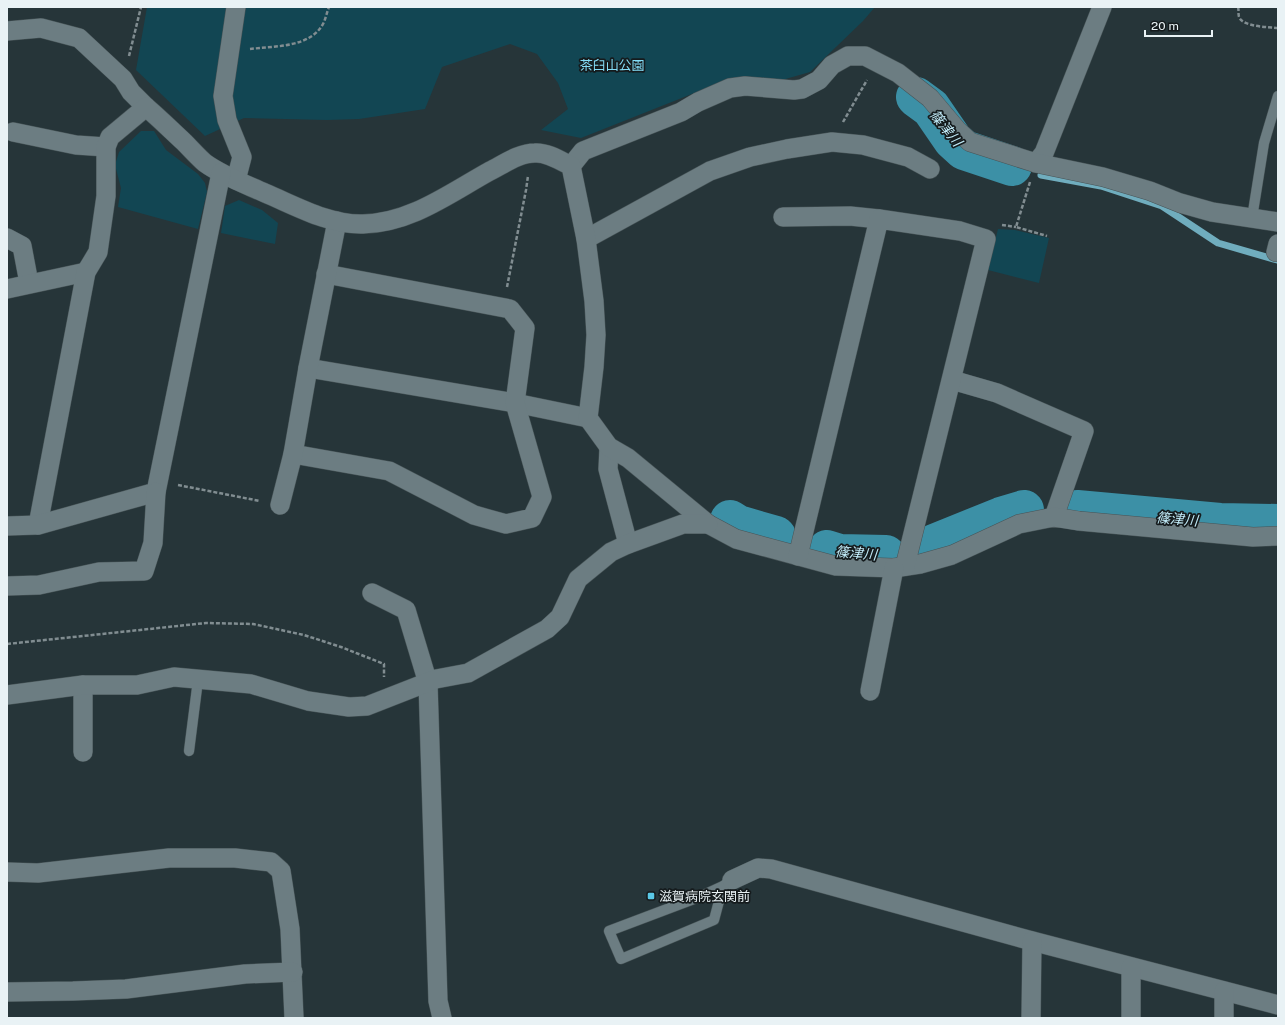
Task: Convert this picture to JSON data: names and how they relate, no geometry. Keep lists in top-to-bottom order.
{
  "water": ["篠津川"],
  "parks": ["茶臼山公園"],
  "places": {
    "transit": ["滋賀病院玄関前"]
  },
  "scale_bar": "20 m"
}
